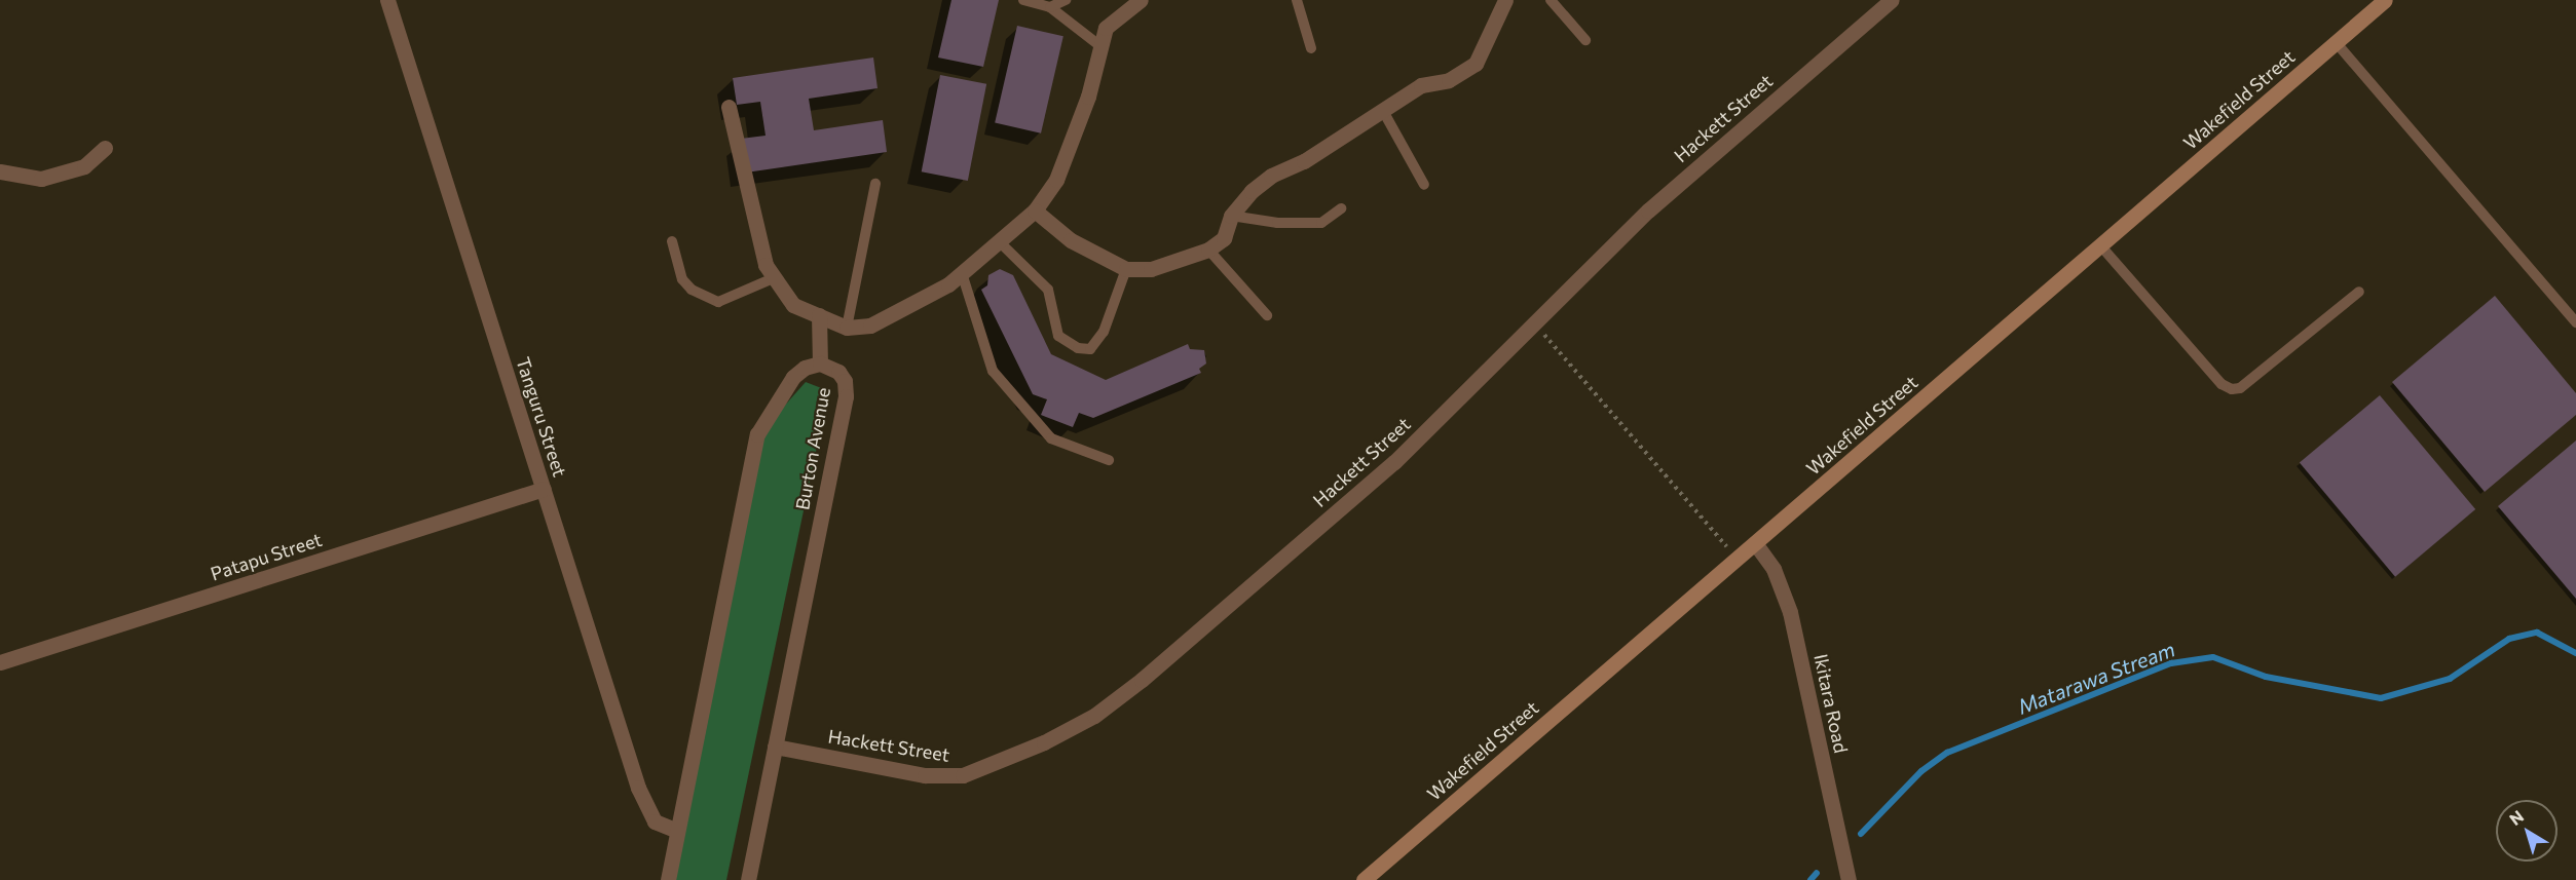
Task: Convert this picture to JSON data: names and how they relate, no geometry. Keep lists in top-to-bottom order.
{
  "streets": {
    "street": [
      "Wakefield Street",
      "Hackett Street",
      "Tanguru Street",
      "Burton Avenue",
      "Patapu Street",
      "Ikitara Road"
    ]
  },
  "crossings": [
    ["Wakefield Street", "Ikitara Road"],
    ["Hackett Street", "Burton Avenue"],
    ["Tanguru Street", "Burton Avenue"],
    ["Tanguru Street", "Patapu Street"]
  ],
  "water": ["Matarawa Stream"],
  "north": "top left"
}
